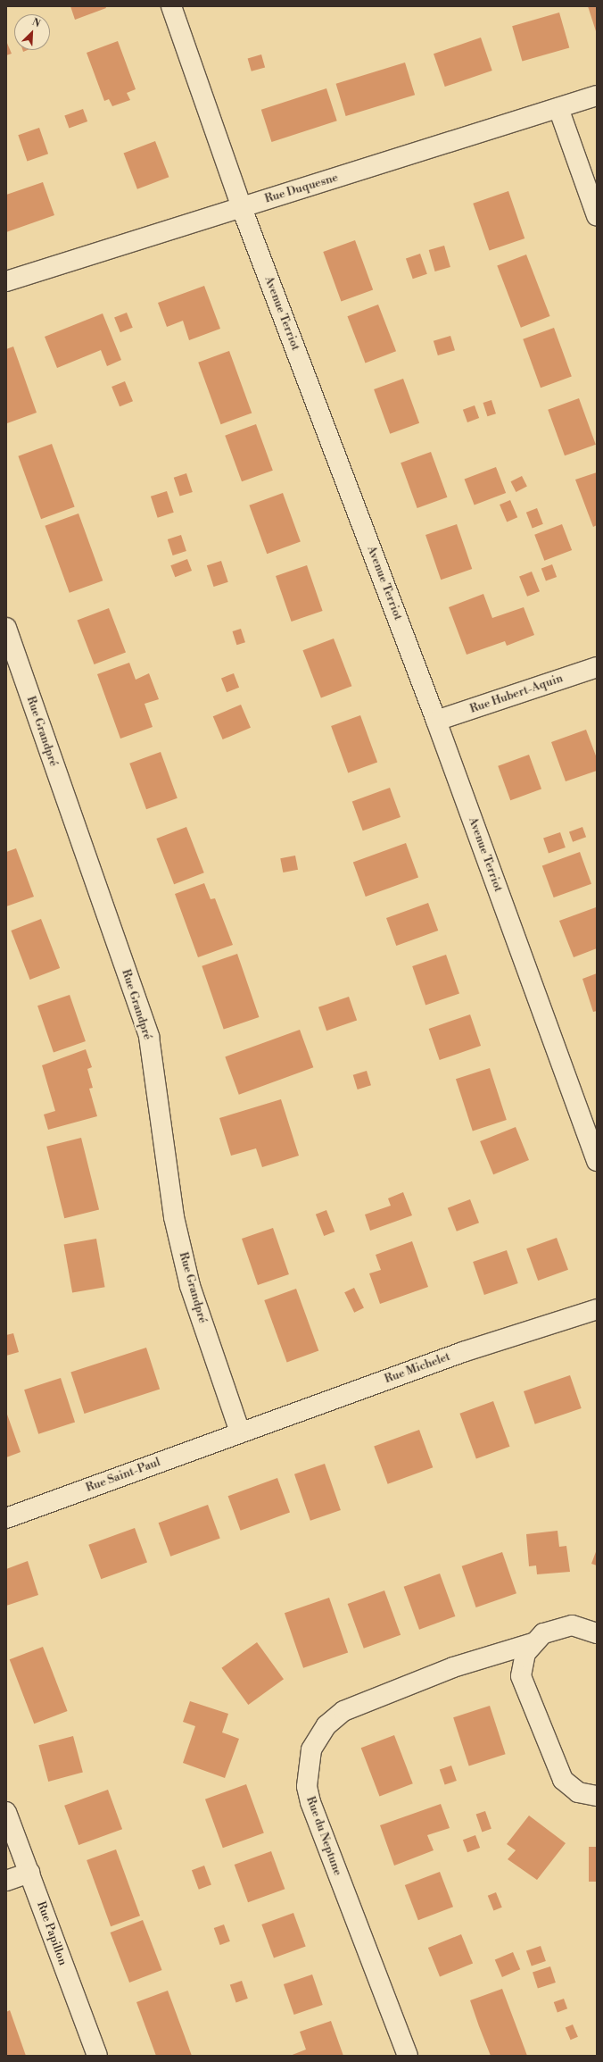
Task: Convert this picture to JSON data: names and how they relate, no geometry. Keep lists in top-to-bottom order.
{
  "streets": {
    "street": [
      "Rue Duquesne",
      "Avenue Terriot",
      "Rue Hubert-Aquin",
      "Rue Grandpré",
      "Rue Michelet",
      "Rue Saint-Paul",
      "Rue du Neptune",
      "Rue Papillon"
    ]
  },
  "crossings": [
    ["Rue Duquesne", "Avenue Terriot"],
    ["Avenue Terriot", "Rue Hubert-Aquin"],
    ["Rue Grandpré", "Rue Michelet"],
    ["Rue Grandpré", "Rue Saint-Paul"],
    ["Rue Michelet", "Rue Saint-Paul"]
  ],
  "north": "top right"
}
